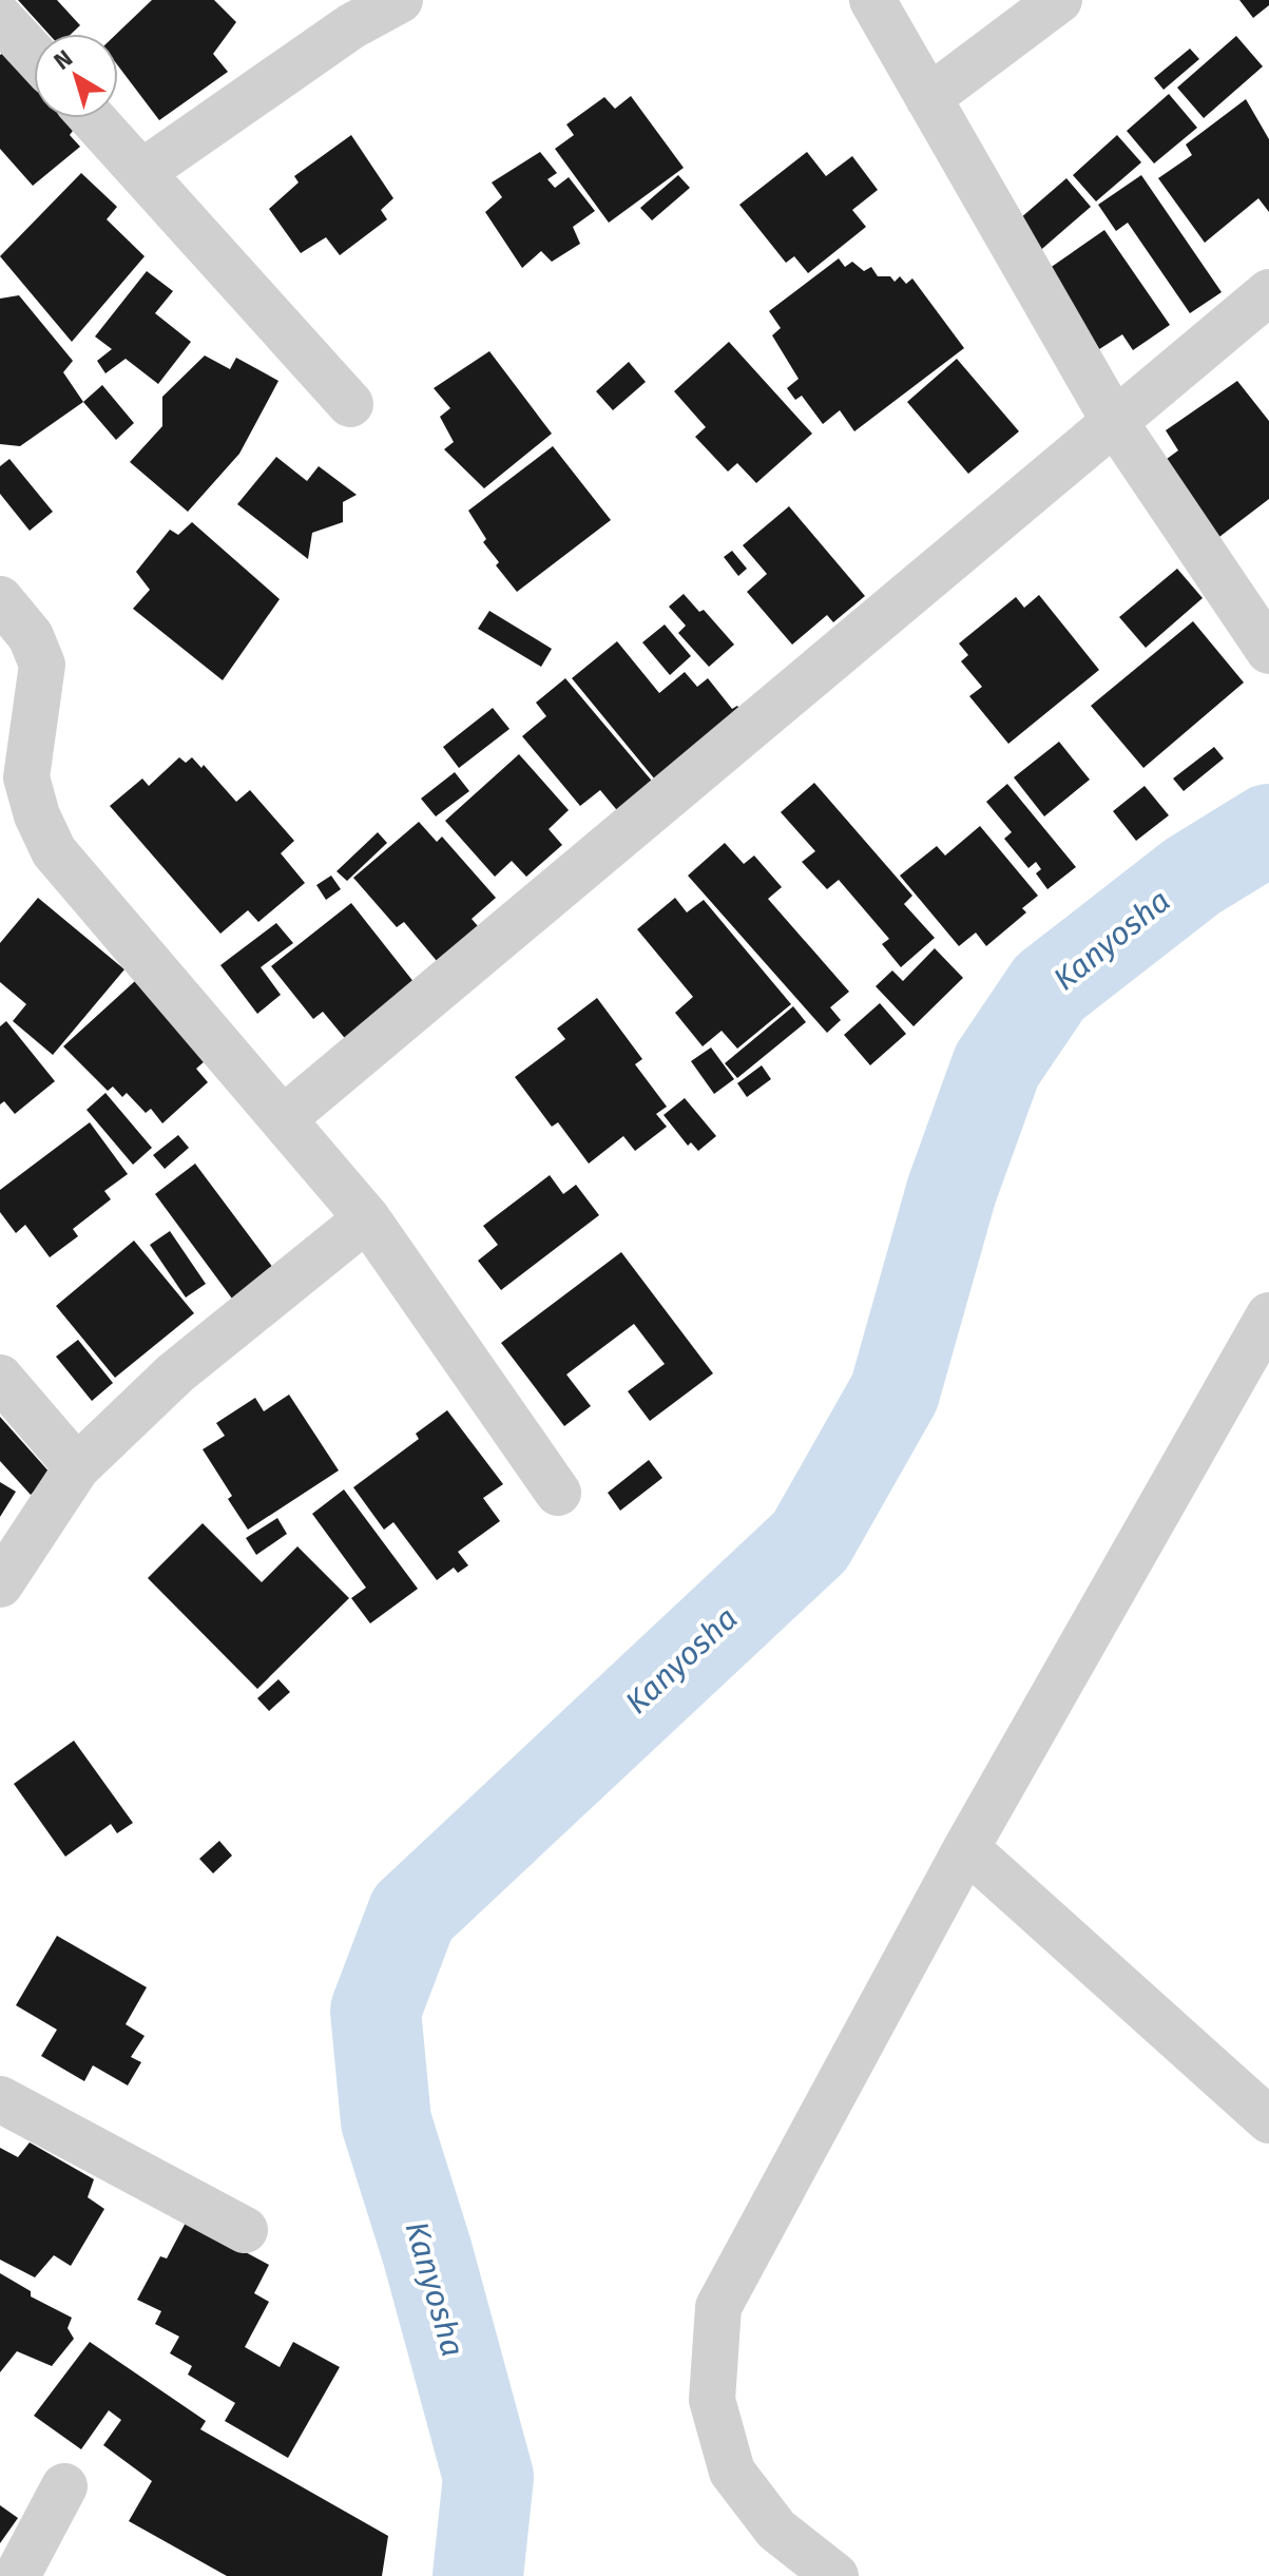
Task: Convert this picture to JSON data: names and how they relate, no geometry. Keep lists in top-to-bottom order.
{
  "water": ["Kanyosha"],
  "north": "top left"
}
